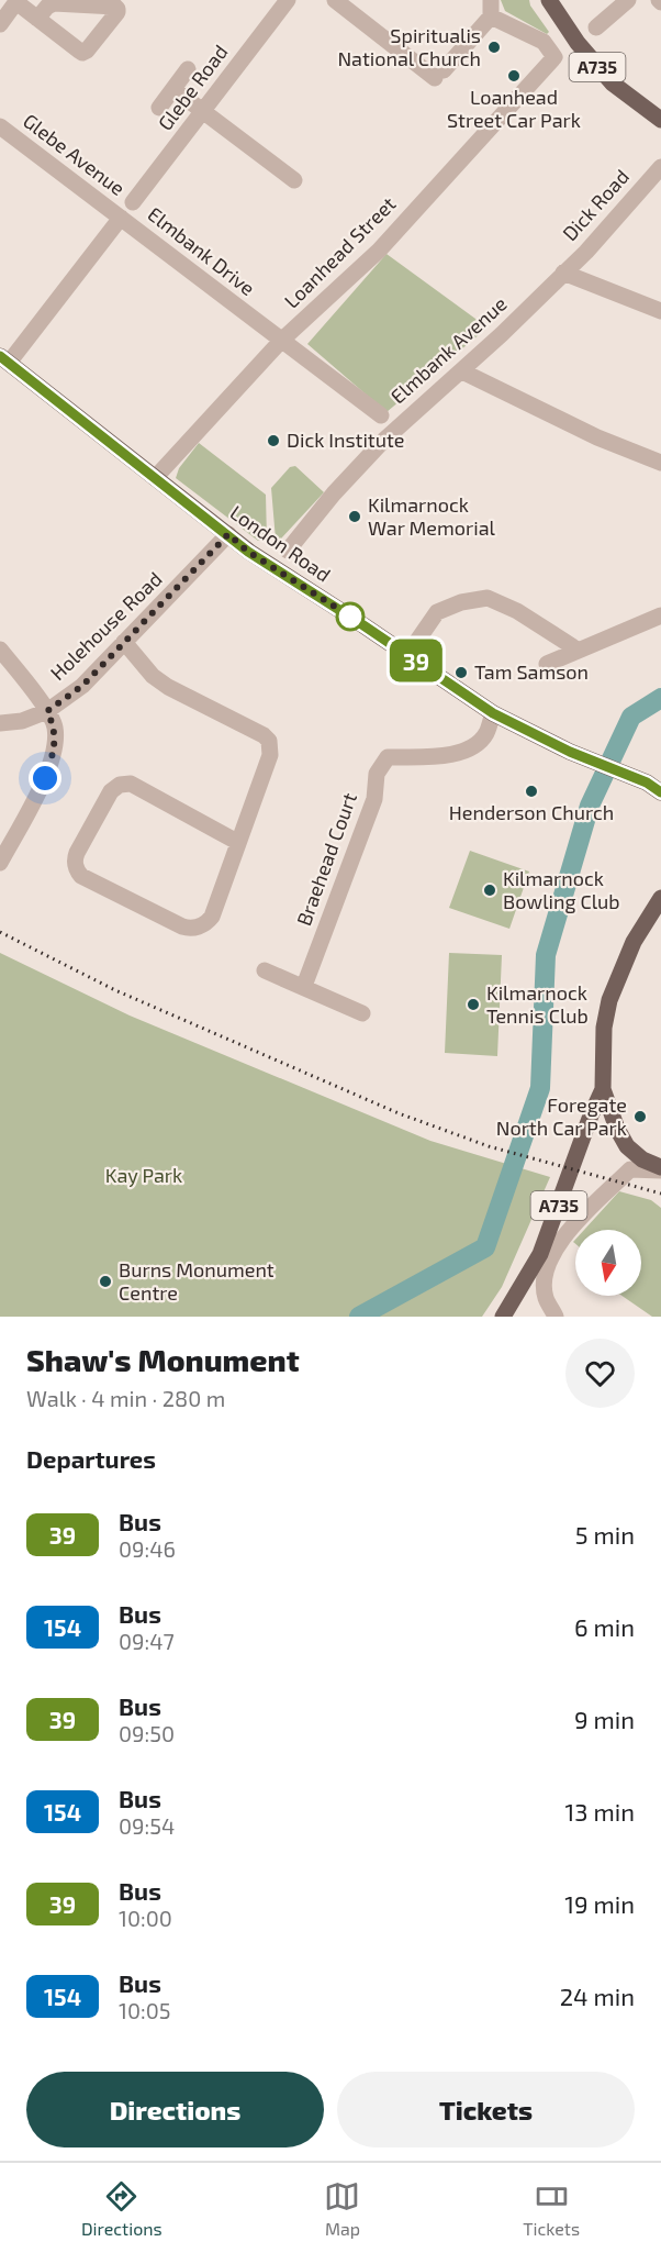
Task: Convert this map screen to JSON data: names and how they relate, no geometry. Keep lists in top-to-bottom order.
{
  "streets": {
    "main road": ["A735", "London Road"],
    "street": [
      "Glebe Road",
      "Glebe Avenue",
      "Dick Road",
      "Elmbank Drive",
      "Loanhead Street",
      "Elmbank Avenue",
      "Holehouse Road",
      "Braehead Court"
    ]
  },
  "crossings": [
    ["Glebe Avenue", "Elmbank Drive"],
    ["Dick Road", "Elmbank Avenue"],
    ["Elmbank Drive", "Loanhead Street"],
    ["Loanhead Street", "London Road"],
    ["London Road", "Holehouse Road"],
    ["London Road", "Braehead Court"]
  ],
  "parks": ["Kay Park"],
  "places": [
    "Spiritualis National Church",
    "Loanhead Street Car Park",
    "Dick Institute",
    "Kilmarnock War Memorial",
    "Tam Samson",
    "Henderson Church",
    "Kilmarnock Bowling Club",
    "Kilmarnock Tennis Club",
    "Foregate North Car Park",
    "Burns Monument Centre"
  ],
  "lines": ["bus line 39"],
  "north": "bottom",
  "page": {
    "on_map": "39",
    "heading": [
      ["Shaw's Monument", "Walk · 4 min · 280 m"],
      "Departures"
    ],
    "list": [
      {
        "mark": "39",
        "name": "Bus",
        "note": "09:46",
        "value": "5 min"
      },
      {
        "mark": "154",
        "name": "Bus",
        "note": "09:47",
        "value": "6 min"
      },
      {
        "mark": "39",
        "name": "Bus",
        "note": "09:50",
        "value": "9 min"
      },
      {
        "mark": "154",
        "name": "Bus",
        "note": "09:54",
        "value": "13 min"
      },
      {
        "mark": "39",
        "name": "Bus",
        "note": "10:00",
        "value": "19 min"
      },
      {
        "mark": "154",
        "name": "Bus",
        "note": "10:05",
        "value": "24 min"
      }
    ],
    "buttons": ["Directions", "Tickets"],
    "tabs": ["Directions", "Map", "Tickets"]
  }
}
